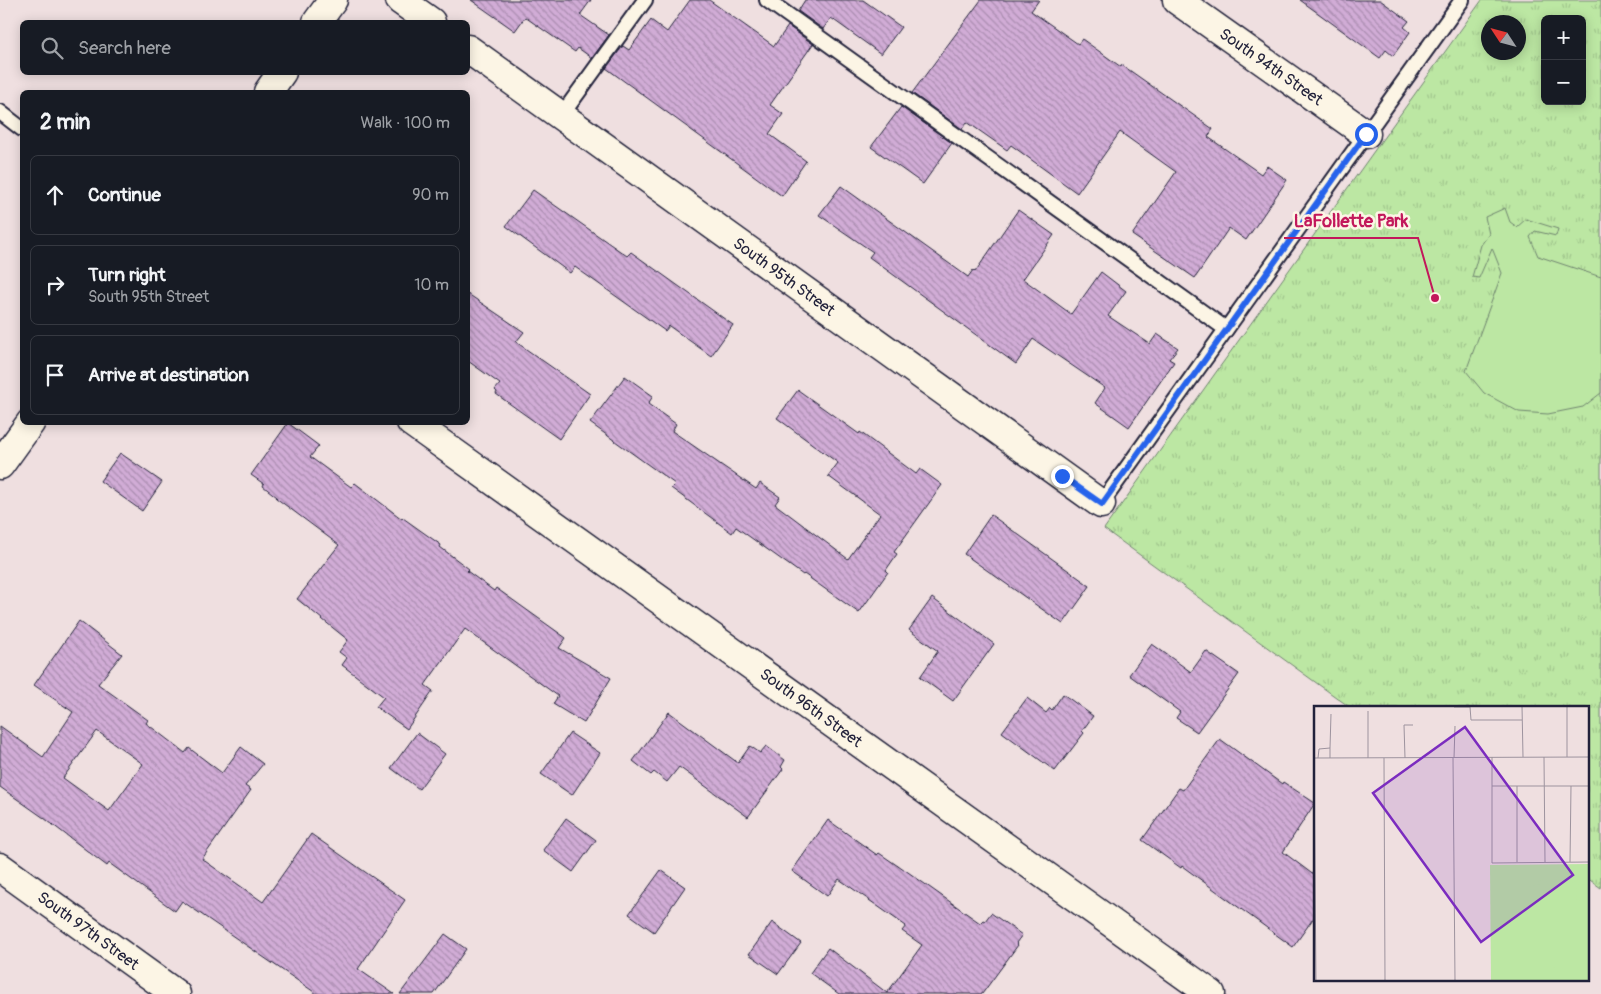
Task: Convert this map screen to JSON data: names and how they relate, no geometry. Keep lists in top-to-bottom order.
{
  "streets": {
    "street": [
      "South 94th Street",
      "South 95th Street",
      "South 96th Street",
      "South 97th Street"
    ]
  },
  "places": ["LaFollette Park"],
  "north": "top left",
  "page": {
    "map_buttons": ["+", "−"],
    "search": "Search here",
    "heading": ["2 min", "Walk · 100 m"],
    "list": [
      ["Continue", "90 m"],
      ["Turn right", "South 95th Street", "10 m"],
      "Arrive at destination"
    ]
  }
}
